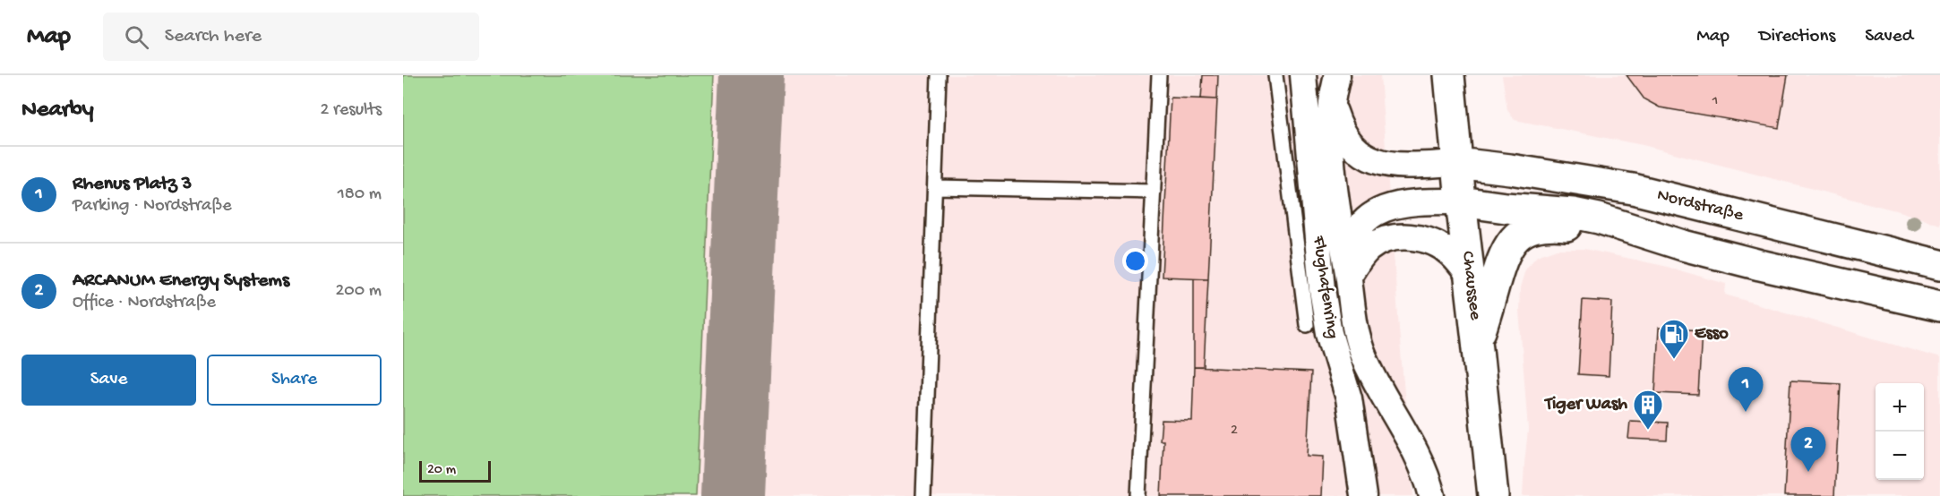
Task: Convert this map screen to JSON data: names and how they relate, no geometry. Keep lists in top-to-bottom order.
{
  "streets": {
    "main road": ["Nordstraße", "Chaussee"],
    "street": ["Flughafenring"]
  },
  "crossings": [
    ["Nordstraße", "Chaussee"],
    ["Chaussee", "Flughafenring"]
  ],
  "places": {
    "fuel station": ["Esso"],
    "building": ["Tiger Wash"]
  },
  "house_numbers": ["1", "2"],
  "scale_bar": "20 m",
  "page": {
    "header": "Map",
    "search": "Search here",
    "nav": ["Map", "Directions", "Saved"],
    "heading": ["Nearby", "2 results"],
    "list": [
      {
        "mark": "1",
        "name": "Rhenus Platz 3",
        "note": "Parking · Nordstraße",
        "value": "180 m"
      },
      {
        "mark": "2",
        "name": "ARCANUM Energy Systems",
        "note": "Office · Nordstraße",
        "value": "200 m"
      }
    ],
    "buttons": ["Save", "Share"],
    "pins": ["1", "2"],
    "map_buttons": ["+", "−"],
    "scale": "20 m"
  }
}
